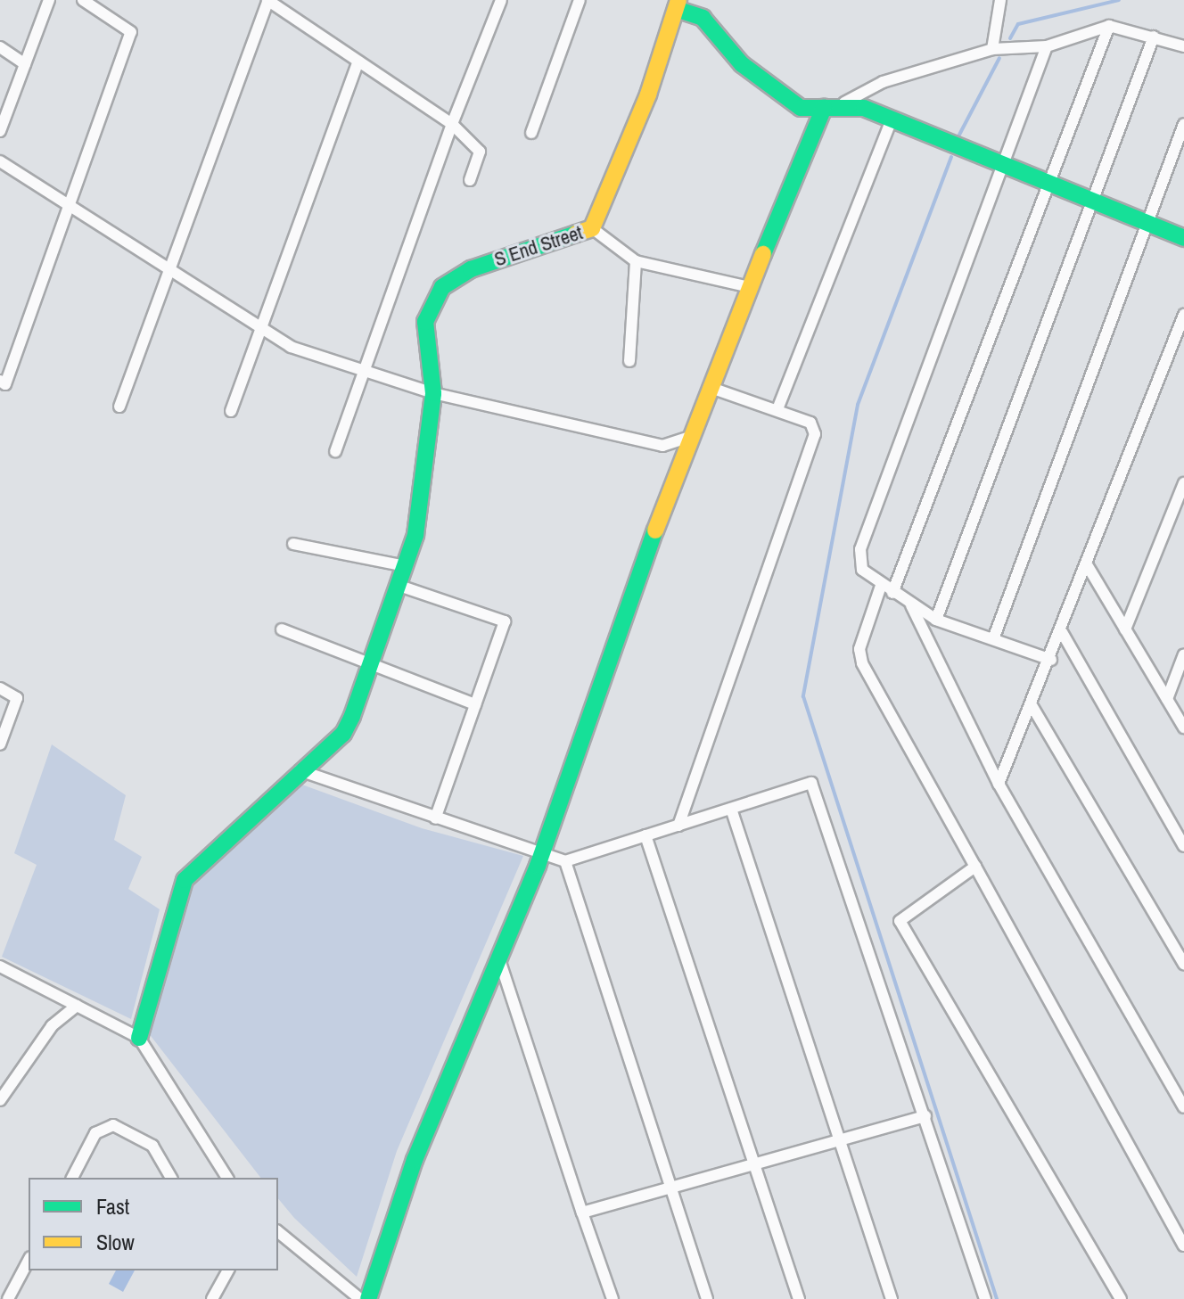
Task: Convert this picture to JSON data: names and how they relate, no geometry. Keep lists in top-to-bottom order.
{
  "streets": {
    "street": ["S End Street"]
  },
  "legend": ["Fast", "Slow"]
}
